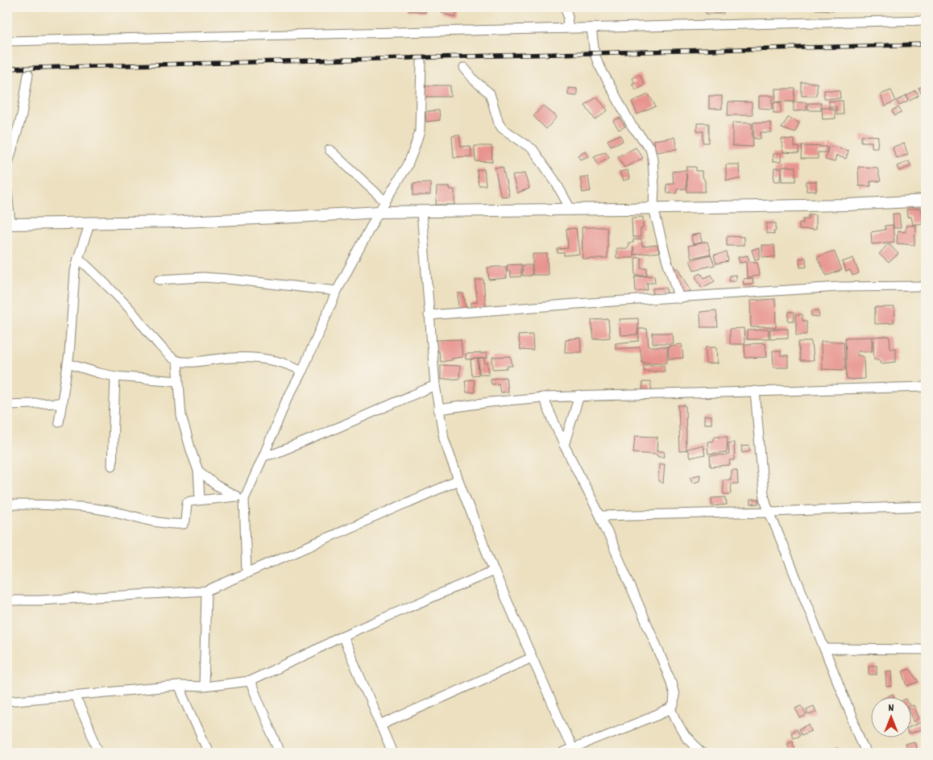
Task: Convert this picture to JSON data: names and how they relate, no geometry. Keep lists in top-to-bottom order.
{
  "north": "top"
}
